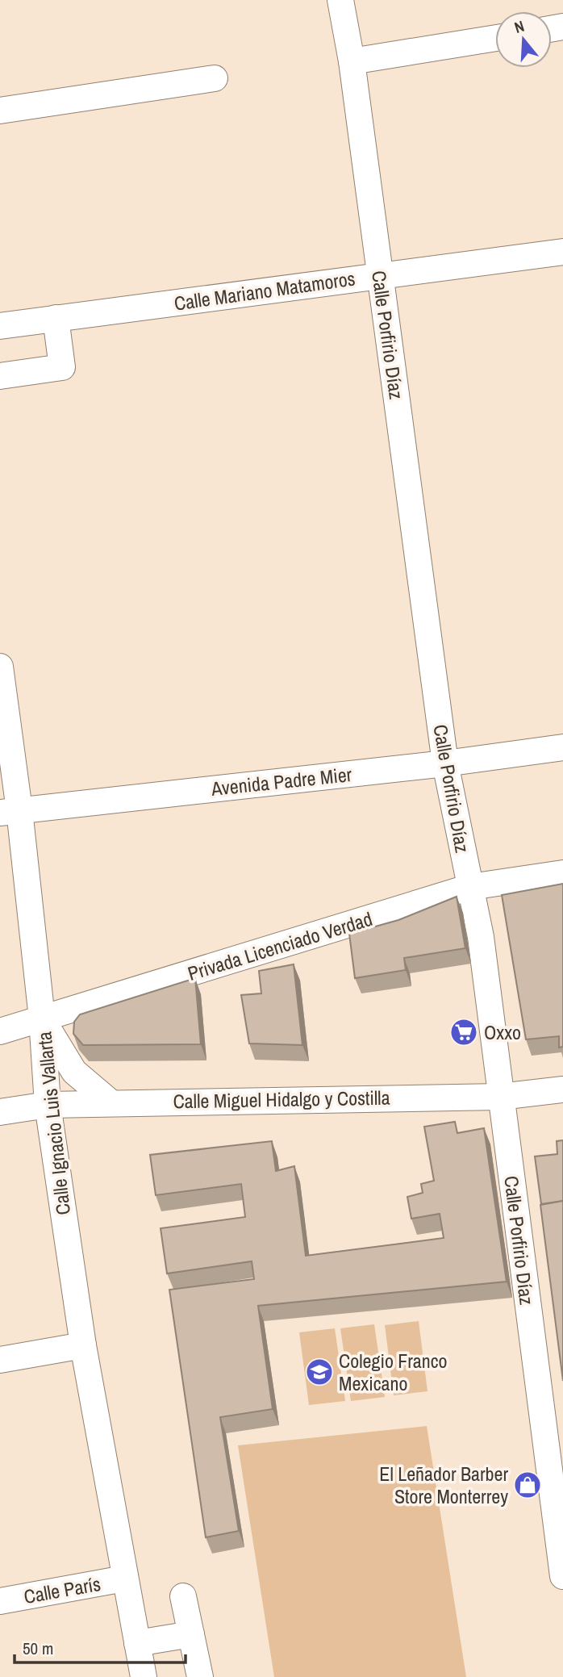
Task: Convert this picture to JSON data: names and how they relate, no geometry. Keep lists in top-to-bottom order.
{
  "streets": {
    "street": [
      "Calle Mariano Matamoros",
      "Calle Porfirio Díaz",
      "Avenida Padre Mier",
      "Privada Licenciado Verdad",
      "Calle Miguel Hidalgo y Costilla",
      "Calle Ignacio Luis Vallarta",
      "Calle París"
    ]
  },
  "crossings": [
    ["Calle Mariano Matamoros", "Calle Porfirio Díaz"],
    ["Calle Porfirio Díaz", "Avenida Padre Mier"],
    ["Calle Porfirio Díaz", "Privada Licenciado Verdad"],
    ["Calle Porfirio Díaz", "Calle Miguel Hidalgo y Costilla"],
    ["Avenida Padre Mier", "Calle Ignacio Luis Vallarta"],
    ["Privada Licenciado Verdad", "Calle Ignacio Luis Vallarta"],
    ["Calle Miguel Hidalgo y Costilla", "Calle Ignacio Luis Vallarta"],
    ["Calle Ignacio Luis Vallarta", "Calle París"]
  ],
  "places": {
    "supermarket": ["Oxxo"],
    "school or university": ["Colegio Franco Mexicano"],
    "shop": ["El Leñador Barber Store Monterrey"]
  },
  "scale_bar": "50 m",
  "north": "top"
}
